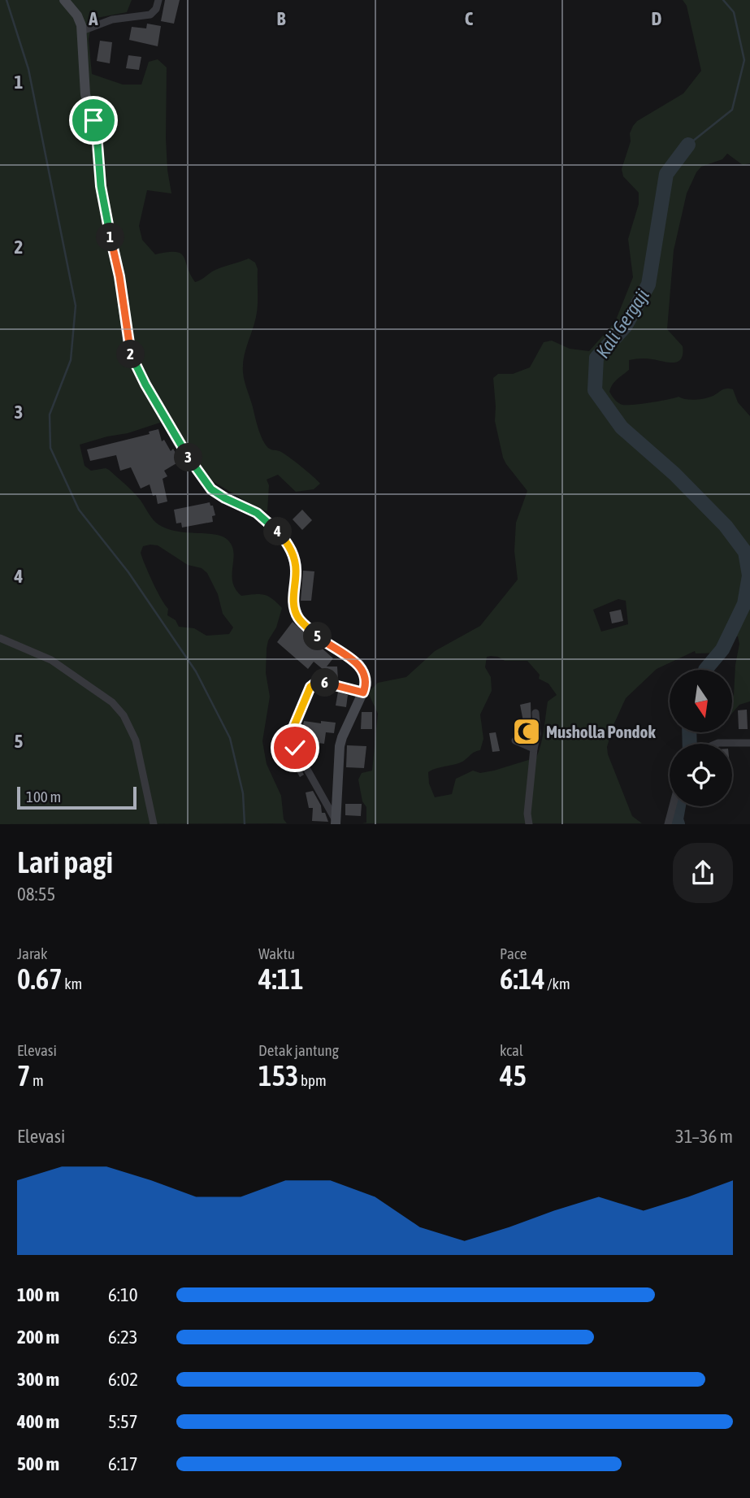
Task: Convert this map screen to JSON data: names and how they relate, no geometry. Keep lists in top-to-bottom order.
{
  "water": ["Kali Gergaji"],
  "places": {
    "mosque": ["Musholla Pondok"]
  },
  "scale_bar": "100 m",
  "north": "bottom",
  "page": {
    "pins": [
      "1",
      "2",
      "3",
      "4",
      "5",
      "6"
    ],
    "scale": "100 m",
    "heading": ["Lari pagi", "08:55"],
    "stats": [
      ["Jarak", "0.67 km"],
      ["Waktu", "4:11"],
      ["Pace", "6:14 /km"],
      ["Elevasi", "7 m"],
      ["Detak jantung", "153 bpm"],
      ["kcal", "45"]
    ],
    "chart": ["Elevasi", "31–36 m"],
    "list": [
      {
        "name": "100 m",
        "note": "6:10"
      },
      {
        "name": "200 m",
        "note": "6:23"
      },
      {
        "name": "300 m",
        "note": "6:02"
      },
      {
        "name": "400 m",
        "note": "5:57"
      },
      {
        "name": "500 m",
        "note": "6:17"
      }
    ]
  },
  "grid": {
    "columns": [
      "A",
      "B",
      "C",
      "D"
    ],
    "rows": [
      "1",
      "2",
      "3",
      "4",
      "5"
    ]
  }
}
